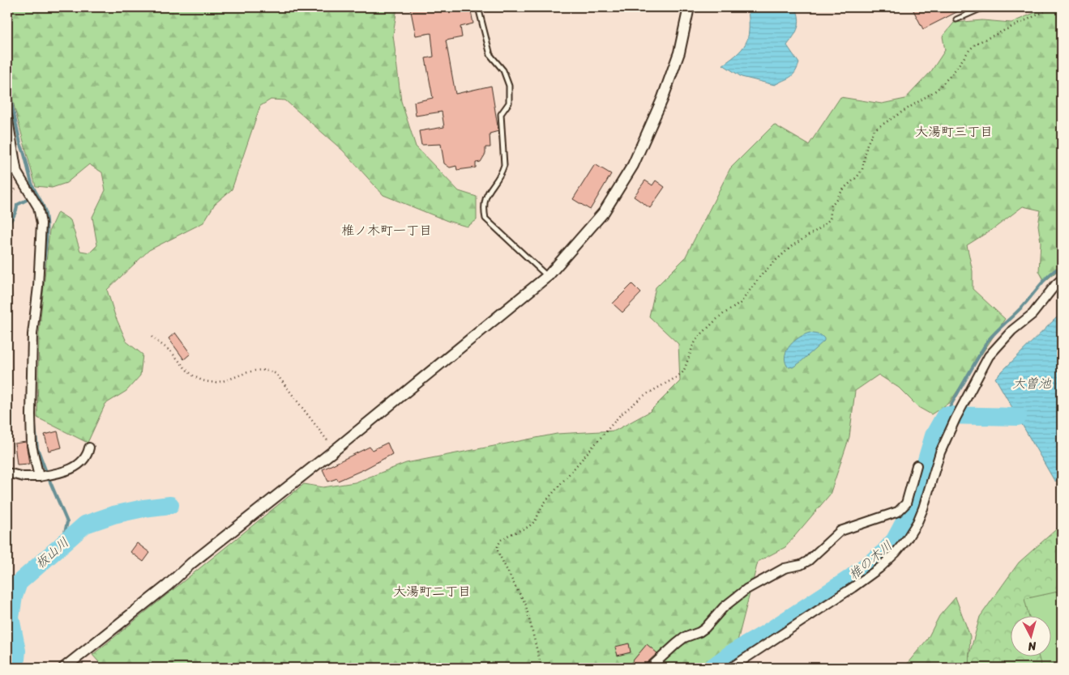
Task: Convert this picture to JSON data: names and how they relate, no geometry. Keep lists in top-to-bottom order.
{
  "districts": ["大湯町三丁目", "椎ノ木町一丁目", "大湯町二丁目"],
  "water": ["大曽池", "板山川", "椎の木川"],
  "north": "bottom"
}
